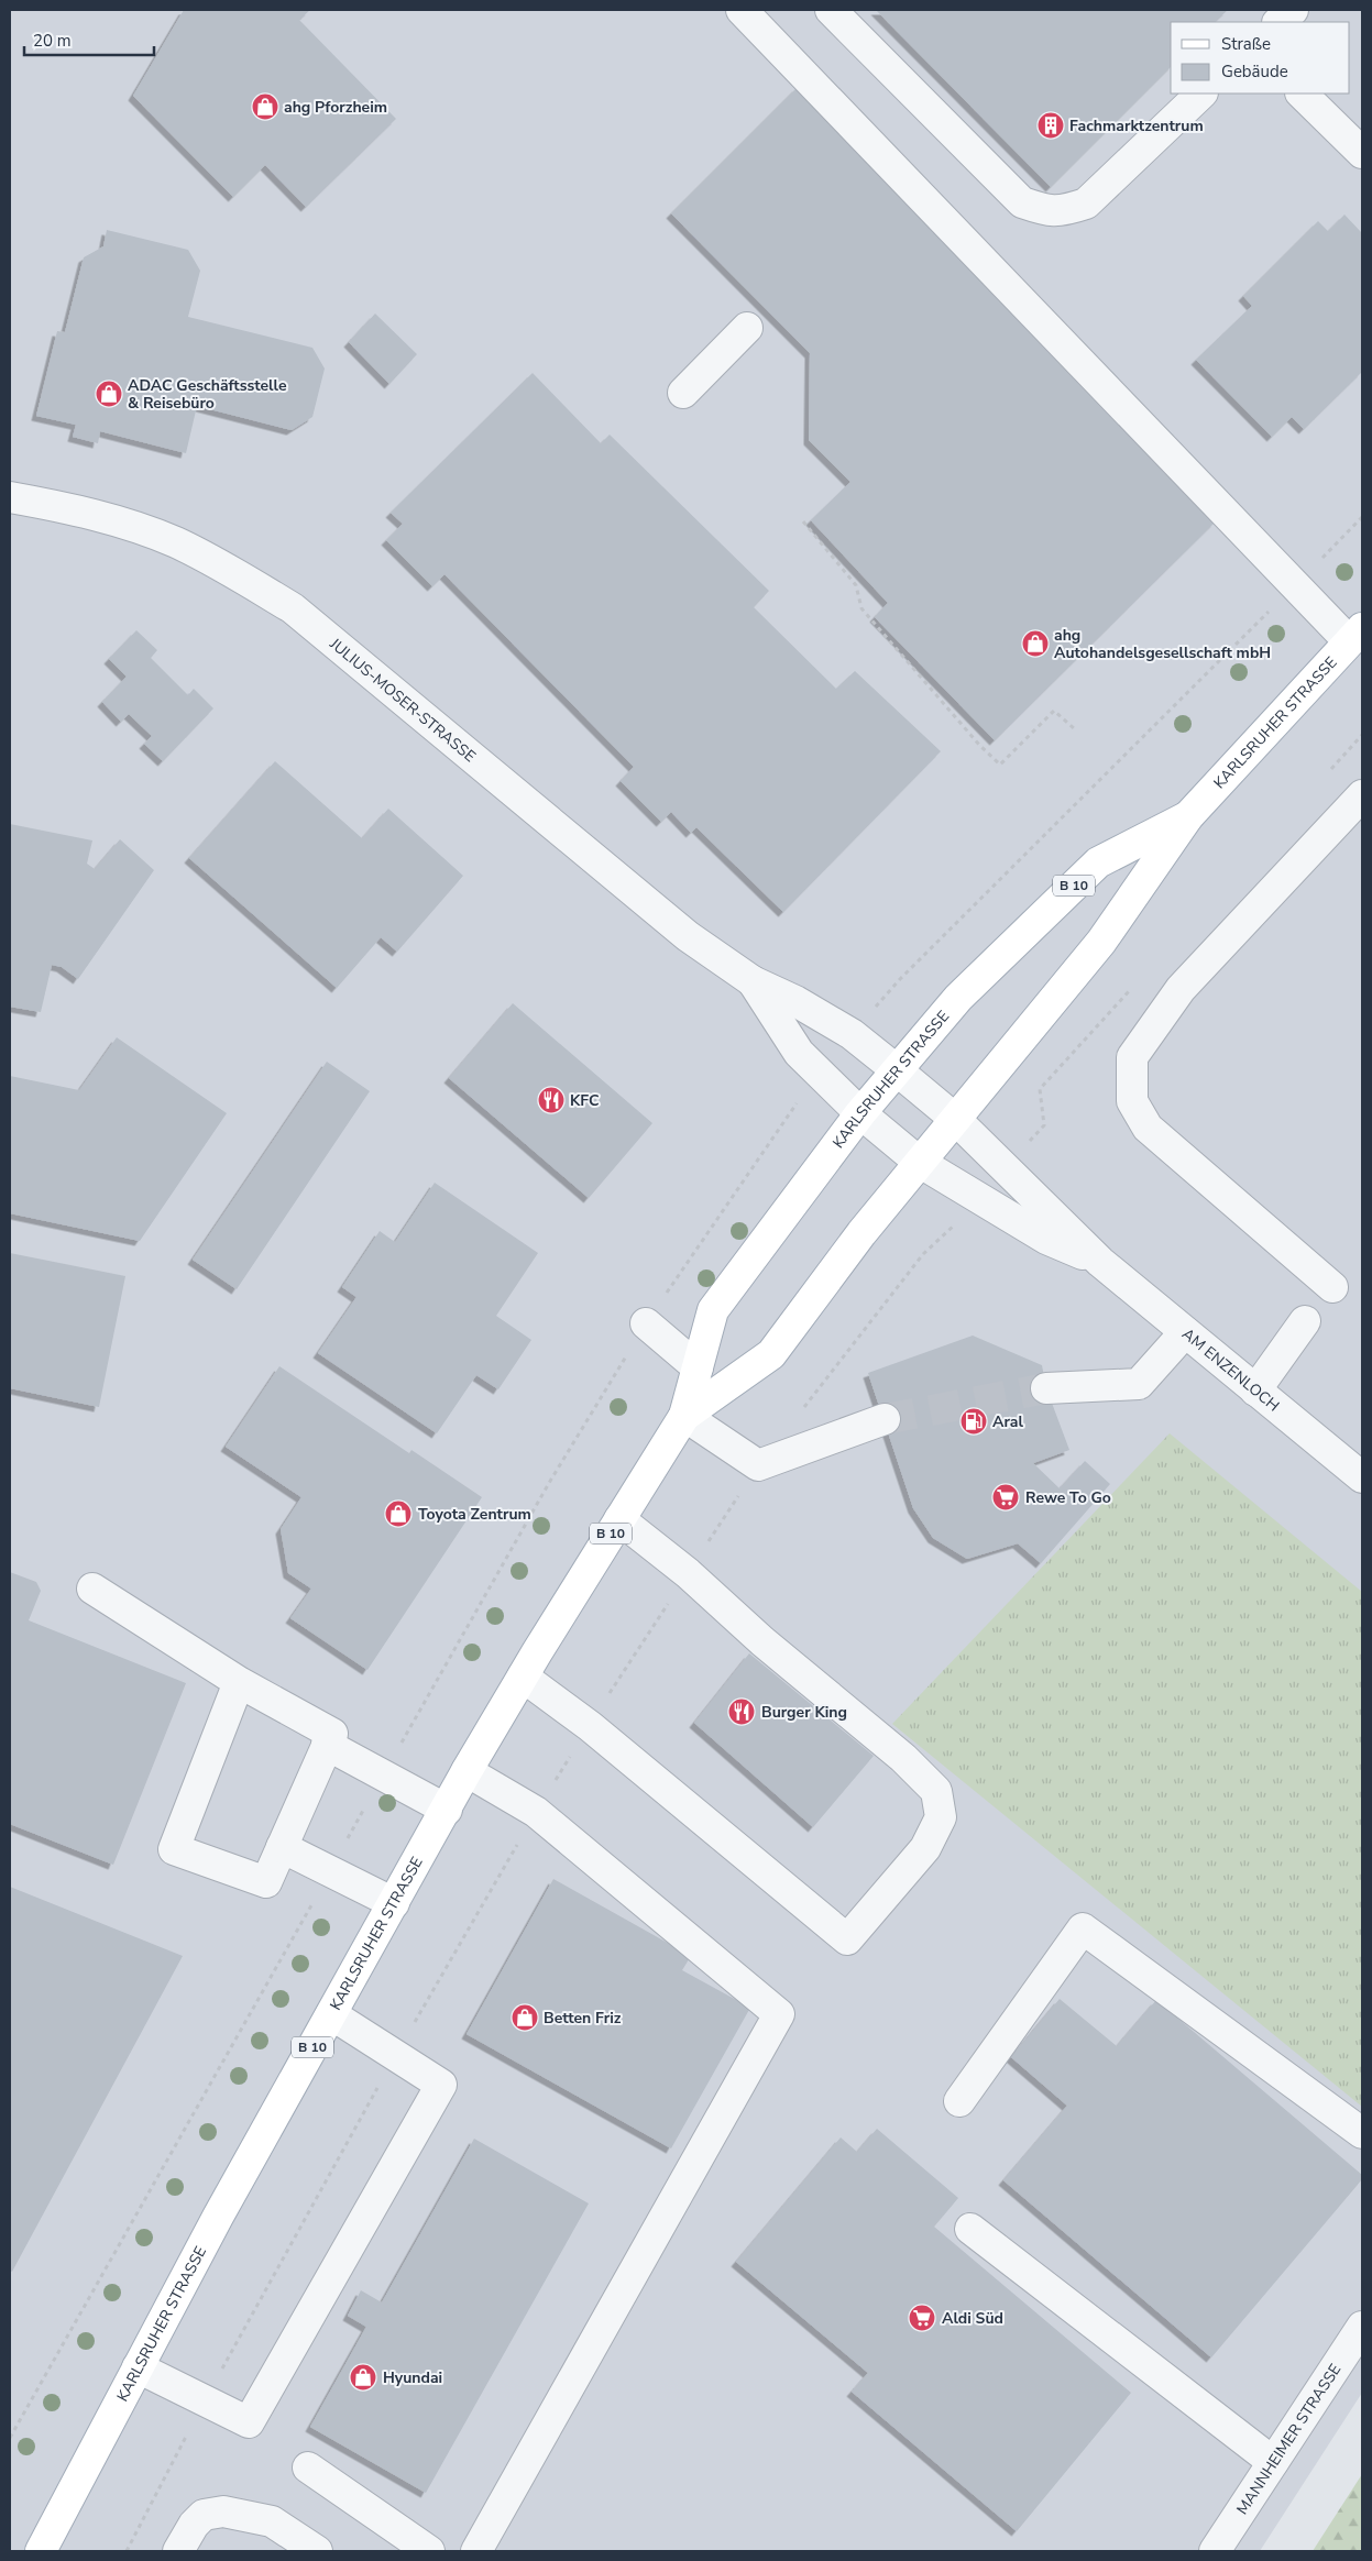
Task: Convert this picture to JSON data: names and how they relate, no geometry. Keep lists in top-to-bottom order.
{
  "streets": {
    "main road": ["KARLSRUHER STRASSE", "B 10"],
    "street": ["JULIUS-MOSER-STRASSE", "AM ENZENLOCH", "MANNHEIMER STRASSE"]
  },
  "crossings": [
    ["JULIUS-MOSER-STRASSE", "KARLSRUHER STRASSE"],
    ["JULIUS-MOSER-STRASSE", "AM ENZENLOCH"],
    ["KARLSRUHER STRASSE", "AM ENZENLOCH"]
  ],
  "places": {
    "shop": [
      "ahg Pforzheim",
      "ADAC Geschäftsstelle & Reisebüro",
      "ahg Autohandelsgesellschaft mbH",
      "Toyota Zentrum",
      "Betten Friz",
      "Hyundai"
    ],
    "building": ["Fachmarktzentrum"],
    "restaurant": ["KFC", "Burger King"],
    "fuel station": ["Aral"],
    "supermarket": ["Rewe To Go", "Aldi Süd"]
  },
  "legend": ["Straße", "Gebäude"],
  "scale_bar": "20 m"
}
